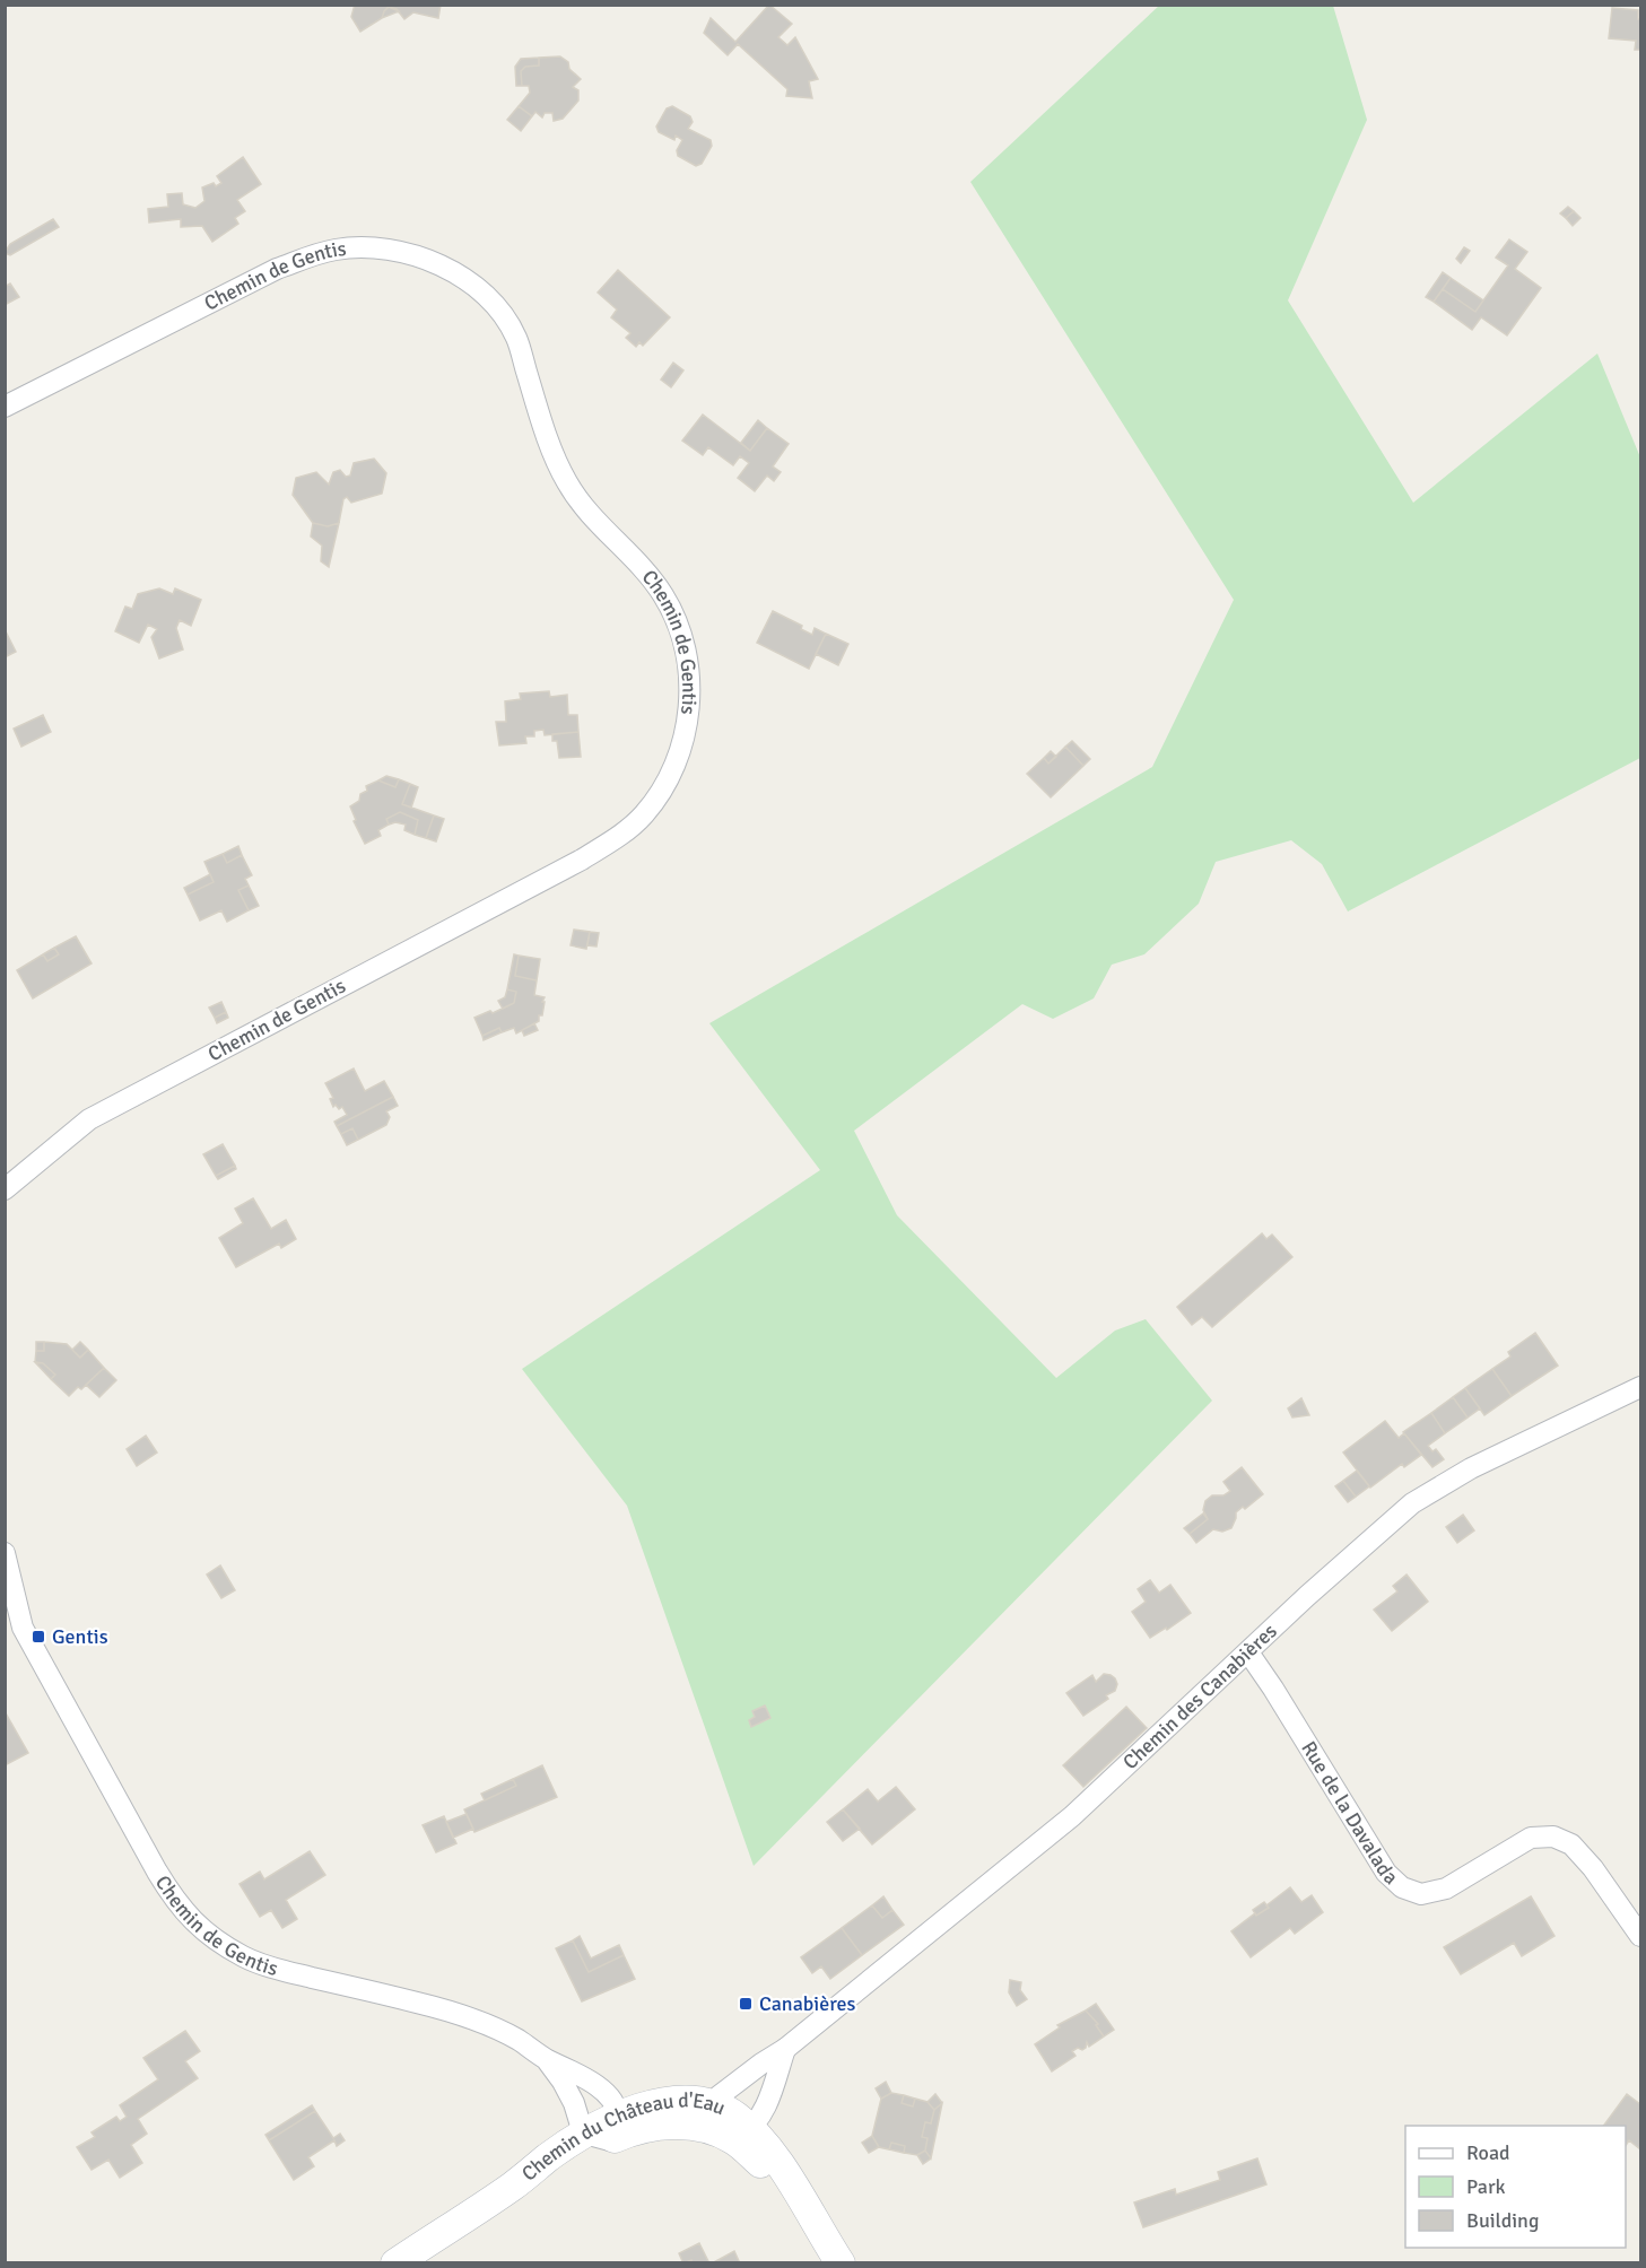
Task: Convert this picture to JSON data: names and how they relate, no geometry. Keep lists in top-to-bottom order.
{
  "streets": {
    "street": [
      "Chemin de Gentis",
      "Chemin des Canabières",
      "Rue de la Davalada",
      "Chemin du Château d'Eau"
    ]
  },
  "crossings": [
    ["Chemin de Gentis", "Chemin du Château d'Eau"],
    ["Chemin des Canabières", "Rue de la Davalada"],
    ["Chemin des Canabières", "Chemin du Château d'Eau"]
  ],
  "places": {
    "transit": ["Gentis", "Canabières"]
  },
  "legend": ["Road", "Park", "Building"]
}
